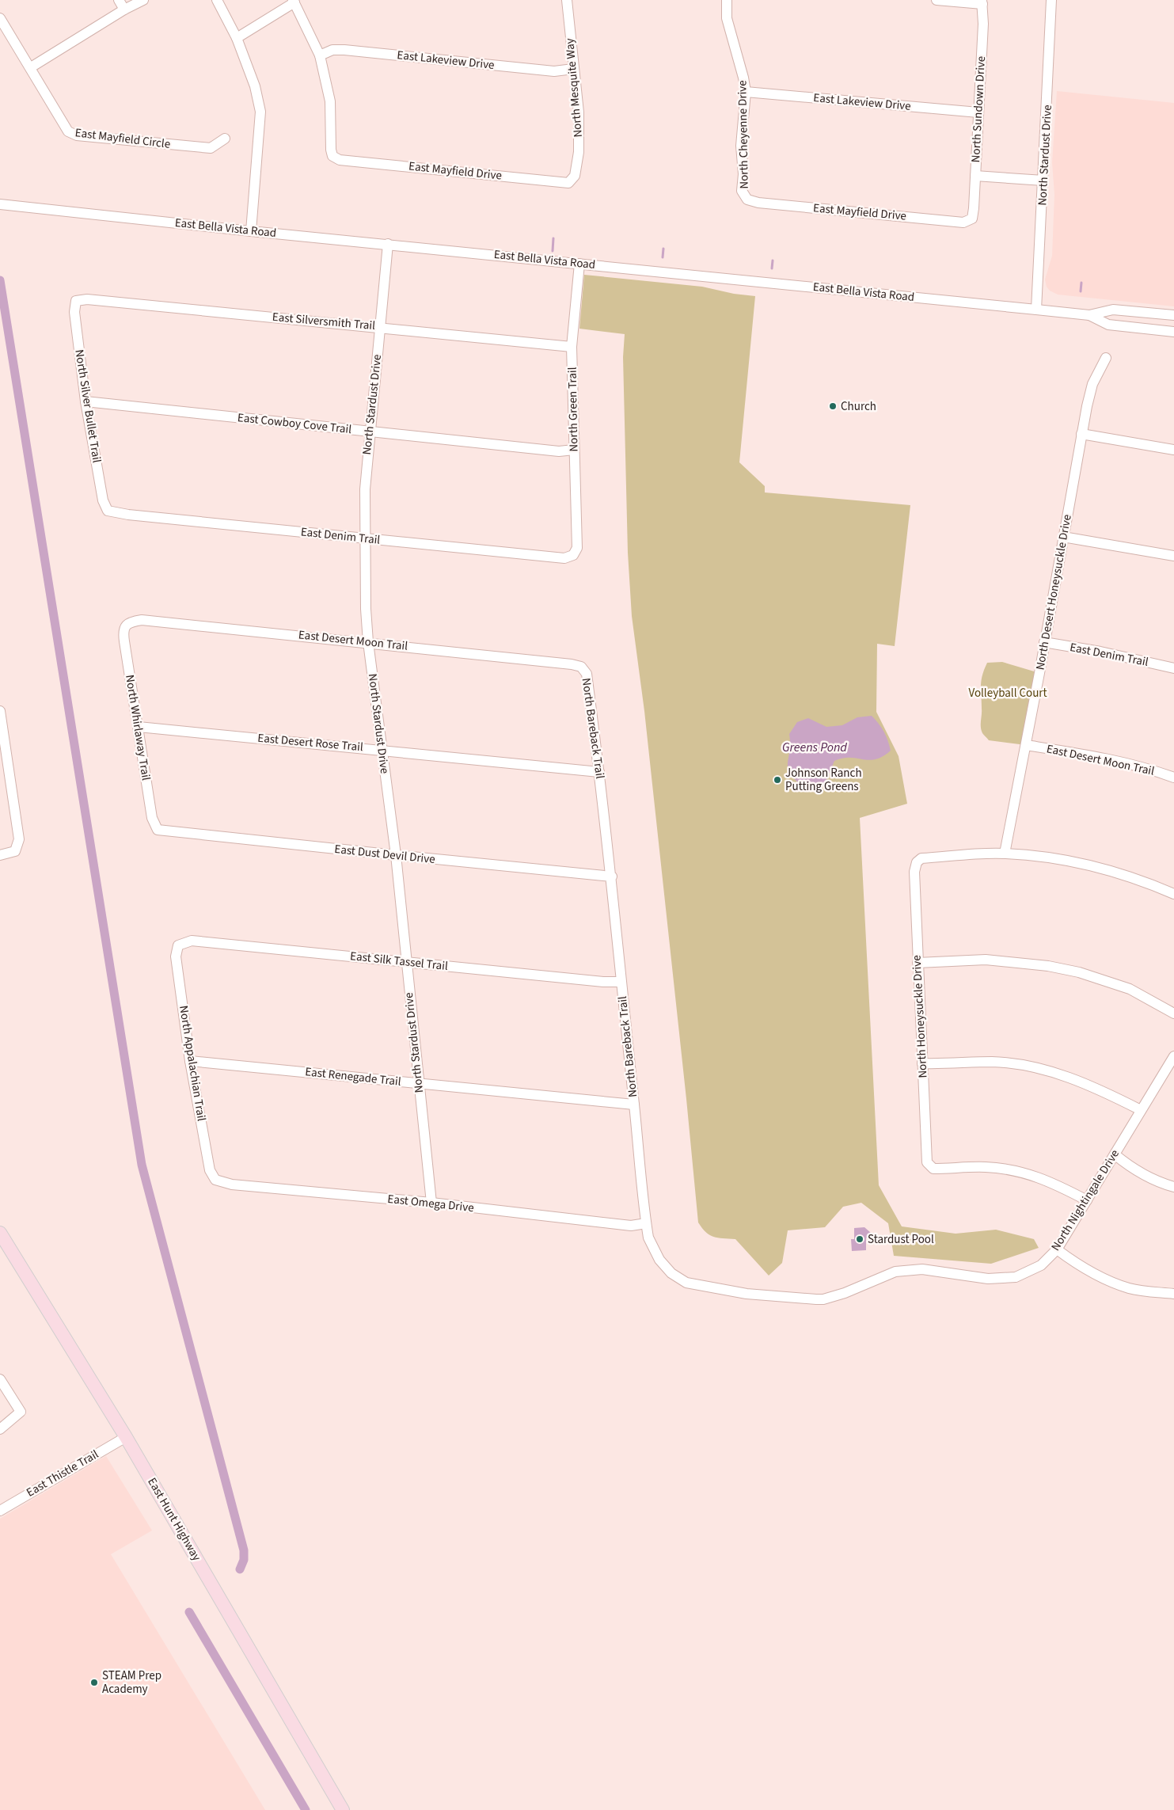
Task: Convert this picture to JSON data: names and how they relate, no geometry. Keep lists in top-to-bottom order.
{
  "streets": {
    "main road": ["East Hunt Highway"],
    "street": [
      "East Lakeview Drive",
      "North Mesquite Way",
      "North Sundown Drive",
      "North Cheyenne Drive",
      "East Mayfield Circle",
      "North Stardust Drive",
      "East Mayfield Drive",
      "East Bella Vista Road",
      "East Silversmith Trail",
      "North Silver Bullet Trail",
      "North Green Trail",
      "East Cowboy Cove Trail",
      "East Denim Trail",
      "North Desert Honeysuckle Drive",
      "East Desert Moon Trail",
      "North Whirlaway Trail",
      "North Bareback Trail",
      "East Desert Rose Trail",
      "East Dust Devil Drive",
      "East Silk Tassel Trail",
      "North Honeysuckle Drive",
      "North Appalachian Trail",
      "East Renegade Trail",
      "North Nightingale Drive",
      "East Omega Drive",
      "East Thistle Trail"
    ]
  },
  "crossings": [
    ["East Lakeview Drive", "North Mesquite Way"],
    ["East Lakeview Drive", "North Sundown Drive"],
    ["East Lakeview Drive", "North Cheyenne Drive"],
    ["East Lakeview Drive", "East Mayfield Drive"],
    ["North Mesquite Way", "East Mayfield Drive"],
    ["North Sundown Drive", "East Mayfield Drive"],
    ["North Cheyenne Drive", "East Mayfield Drive"],
    ["North Stardust Drive", "East Bella Vista Road"],
    ["North Stardust Drive", "East Silversmith Trail"],
    ["North Stardust Drive", "East Cowboy Cove Trail"],
    ["North Stardust Drive", "East Denim Trail"],
    ["North Stardust Drive", "East Desert Moon Trail"],
    ["North Stardust Drive", "East Desert Rose Trail"],
    ["North Stardust Drive", "East Dust Devil Drive"],
    ["North Stardust Drive", "East Silk Tassel Trail"],
    ["North Stardust Drive", "East Renegade Trail"],
    ["North Stardust Drive", "East Omega Drive"],
    ["East Bella Vista Road", "North Green Trail"],
    ["East Silversmith Trail", "North Silver Bullet Trail"],
    ["East Silversmith Trail", "North Green Trail"],
    ["North Silver Bullet Trail", "East Cowboy Cove Trail"],
    ["North Silver Bullet Trail", "East Denim Trail"],
    ["North Green Trail", "East Cowboy Cove Trail"],
    ["North Green Trail", "East Denim Trail"],
    ["East Denim Trail", "North Desert Honeysuckle Drive"],
    ["North Desert Honeysuckle Drive", "East Desert Moon Trail"],
    ["North Desert Honeysuckle Drive", "North Honeysuckle Drive"],
    ["East Desert Moon Trail", "North Whirlaway Trail"],
    ["East Desert Moon Trail", "North Bareback Trail"],
    ["North Whirlaway Trail", "East Desert Rose Trail"],
    ["North Whirlaway Trail", "East Dust Devil Drive"],
    ["North Bareback Trail", "East Desert Rose Trail"],
    ["North Bareback Trail", "East Dust Devil Drive"],
    ["North Bareback Trail", "East Silk Tassel Trail"],
    ["North Bareback Trail", "East Renegade Trail"],
    ["North Bareback Trail", "North Nightingale Drive"],
    ["North Bareback Trail", "East Omega Drive"],
    ["East Silk Tassel Trail", "North Appalachian Trail"],
    ["North Honeysuckle Drive", "North Nightingale Drive"],
    ["North Appalachian Trail", "East Renegade Trail"],
    ["North Appalachian Trail", "East Omega Drive"],
    ["East Thistle Trail", "East Hunt Highway"]
  ],
  "water": ["Greens Pond"],
  "parks": ["Volleyball Court"],
  "places": [
    "Church",
    "Johnson Ranch Putting Greens",
    "Stardust Pool",
    "STEAM Prep Academy"
  ]
}
